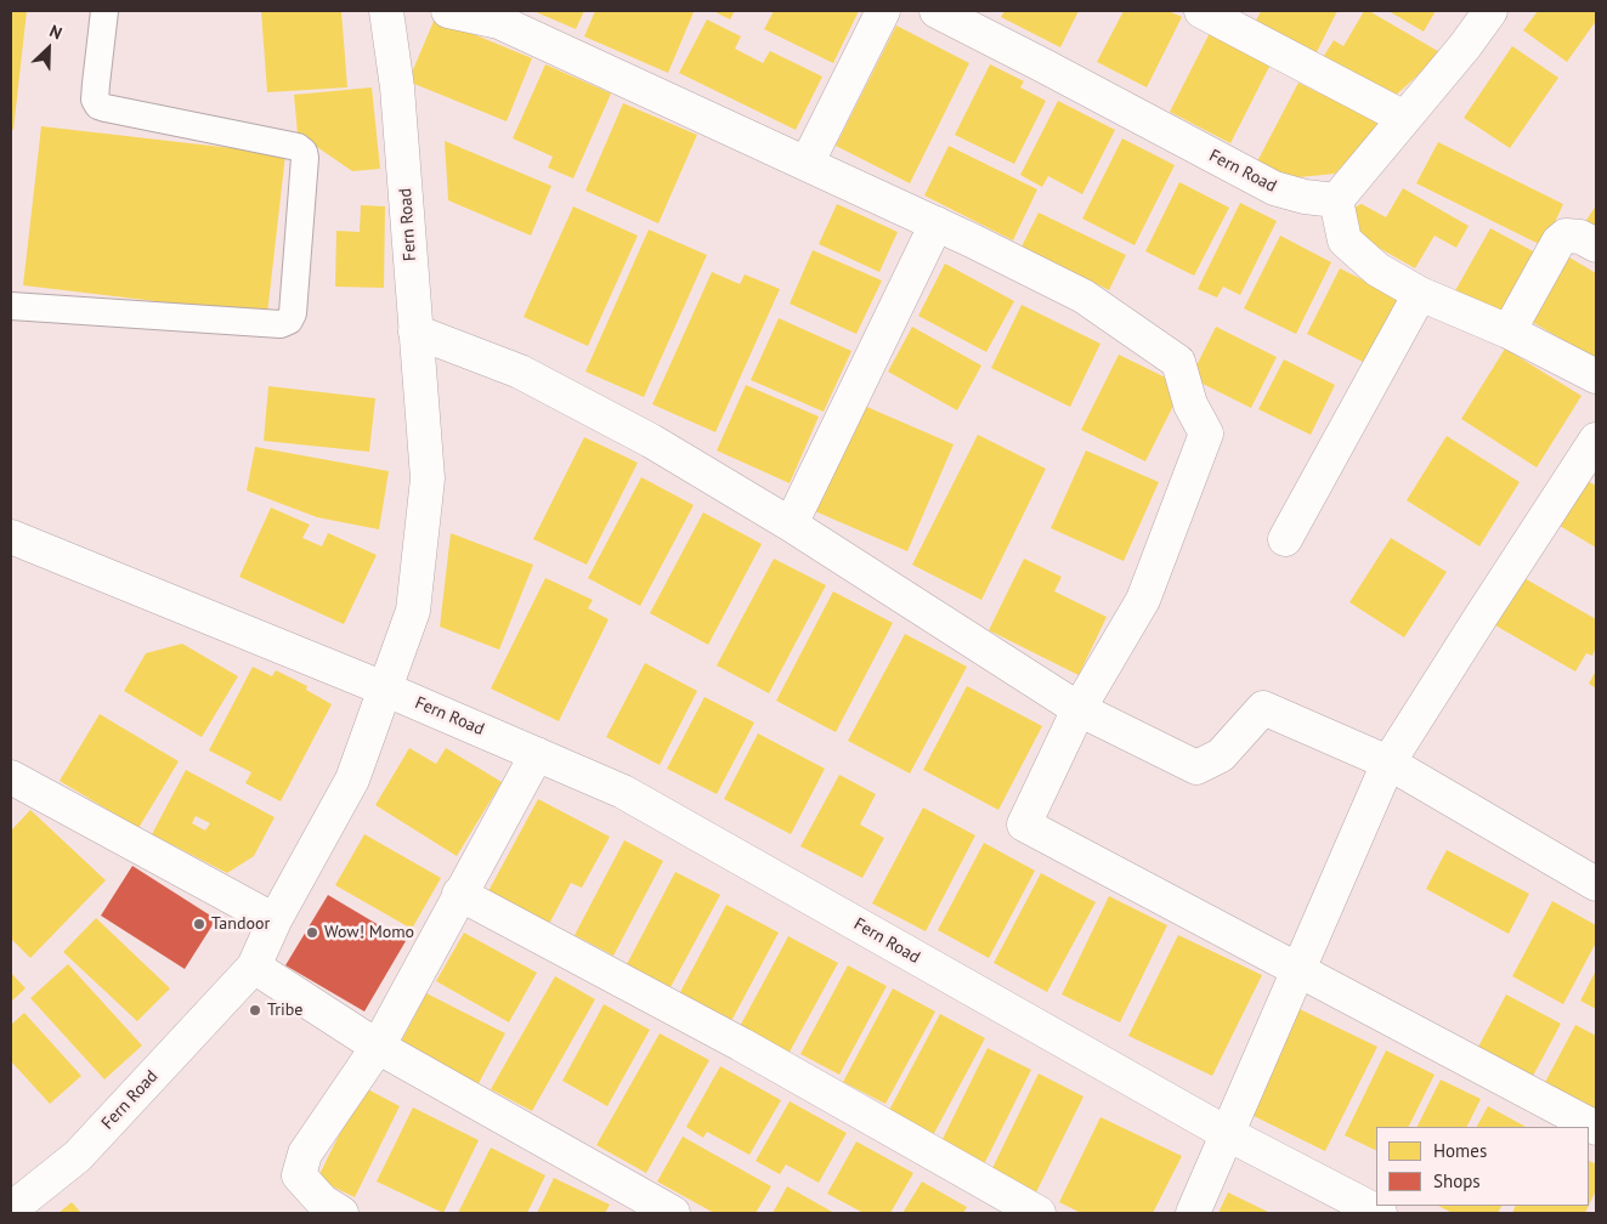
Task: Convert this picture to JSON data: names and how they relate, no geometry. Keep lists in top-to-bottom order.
{
  "streets": {
    "street": ["Fern Road"]
  },
  "places": ["Tandoor", "Wow! Momo", "Tribe"],
  "legend": ["Homes", "Shops"],
  "north": "top right"
}
